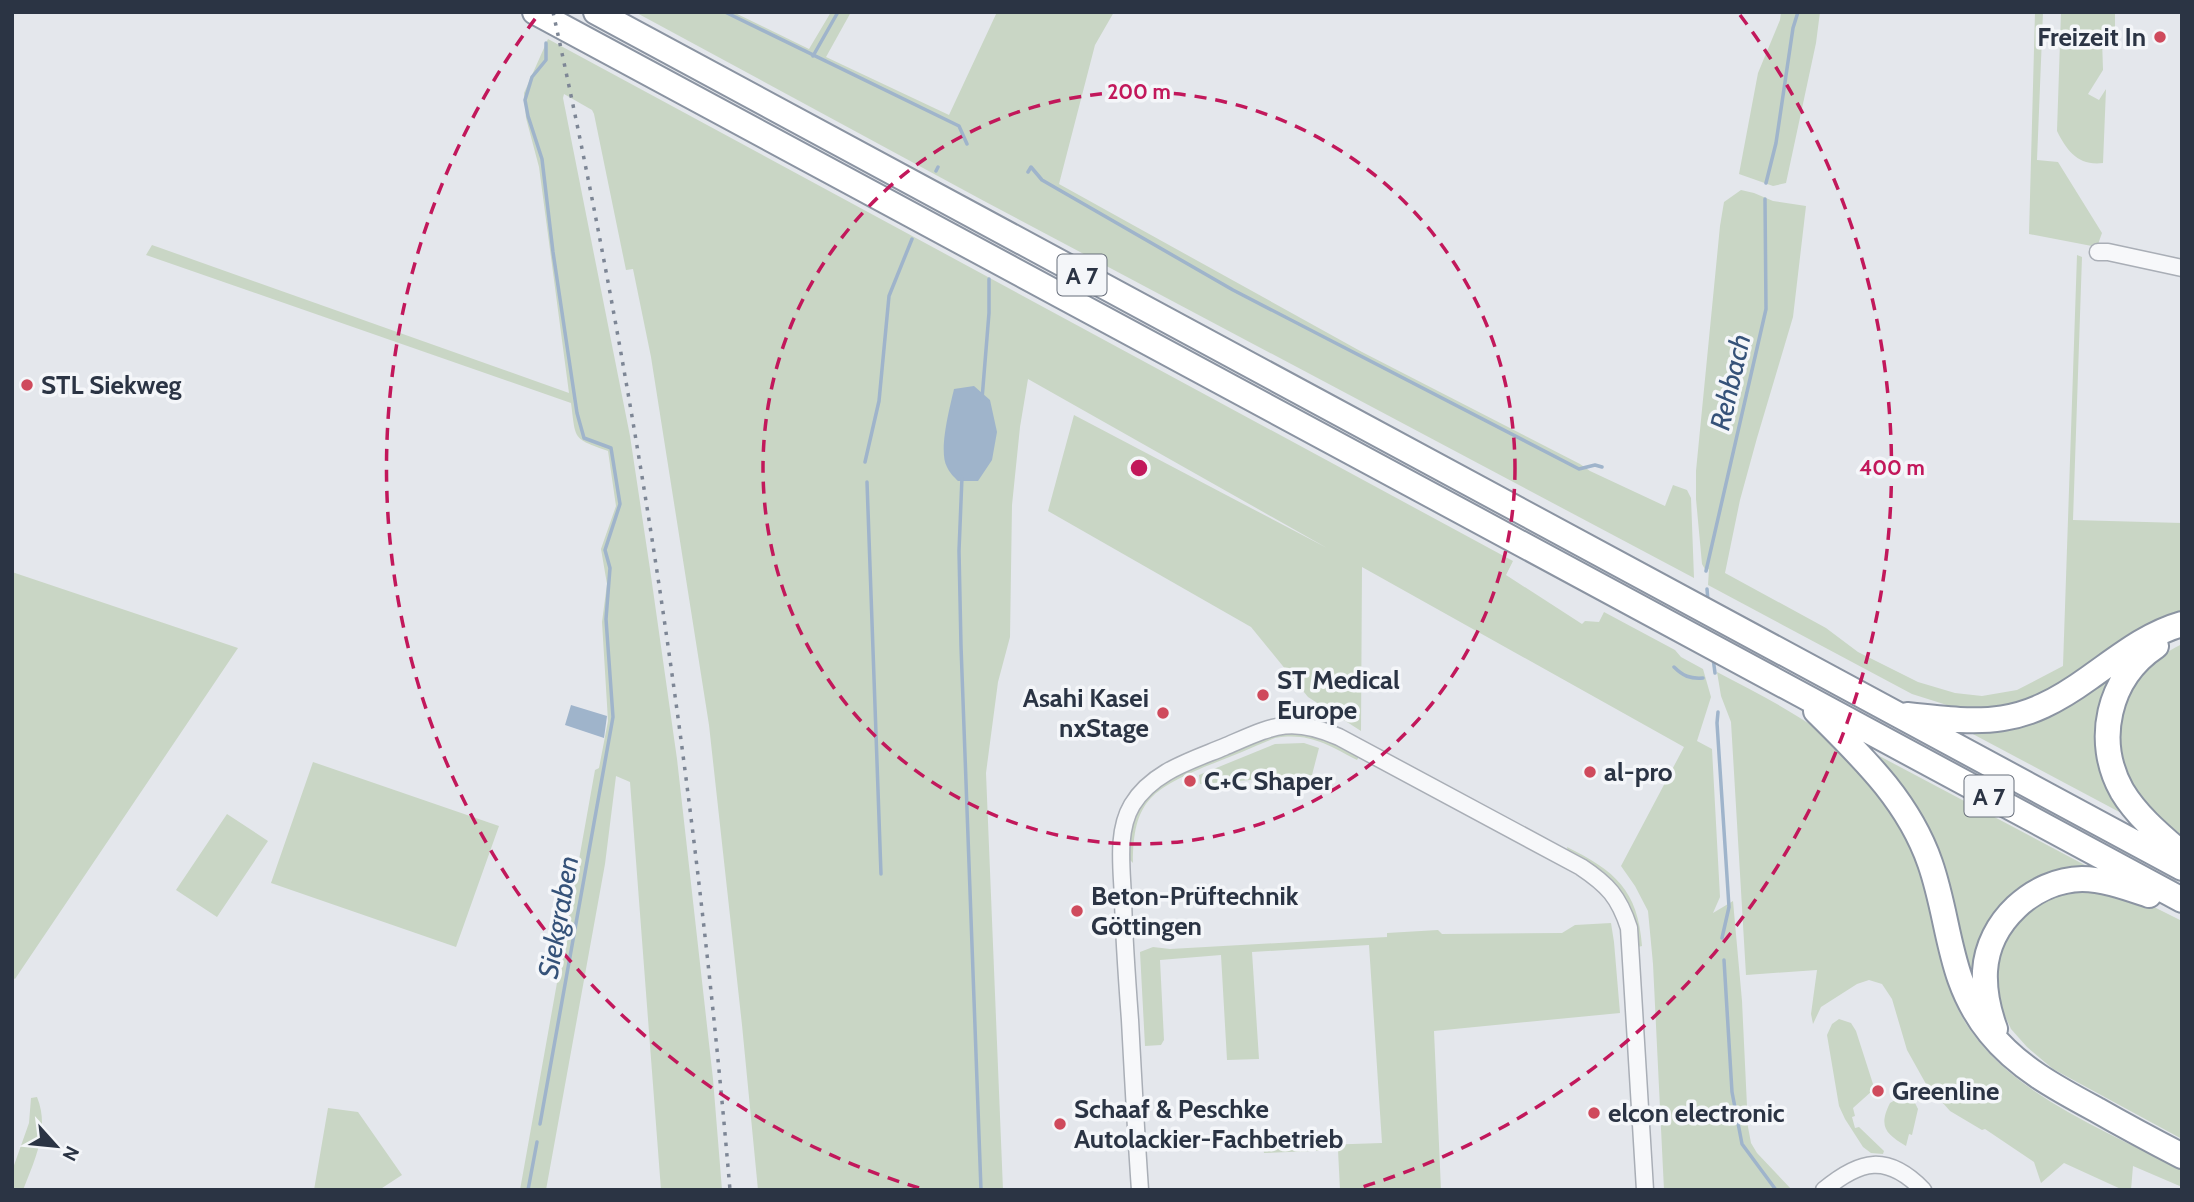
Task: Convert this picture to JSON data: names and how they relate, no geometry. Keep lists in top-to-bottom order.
{
  "streets": {
    "highway": ["A 7"]
  },
  "water": ["Rehbach", "Siekgraben"],
  "places": [
    "Freizeit In",
    "STL Siekweg",
    "ST Medical Europe",
    "Asahi Kasei nxStage",
    "al-pro",
    "C+C Shaper",
    "Beton-Prüftechnik Göttingen",
    "Greenline",
    "elcon electronic",
    "Schaaf & Peschke Autolackier-Fachbetrieb"
  ],
  "north": "bottom right",
  "rings": ["200 m", "400 m"]
}
